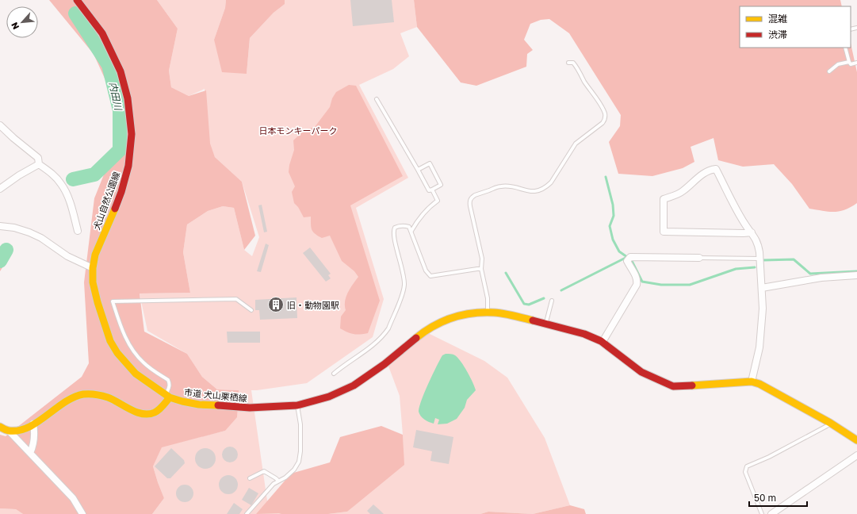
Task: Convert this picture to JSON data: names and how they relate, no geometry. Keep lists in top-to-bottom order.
{
  "streets": {
    "street": ["犬山自然公園線", "市道 犬山栗栖線"]
  },
  "crossings": [
    ["犬山自然公園線", "市道 犬山栗栖線"]
  ],
  "water": ["内田川"],
  "parks": ["日本モンキーパーク"],
  "places": {
    "building": ["旧・動物園駅"]
  },
  "legend": ["混雑", "渋滞"],
  "scale_bar": "50 m",
  "north": "bottom left"
}
